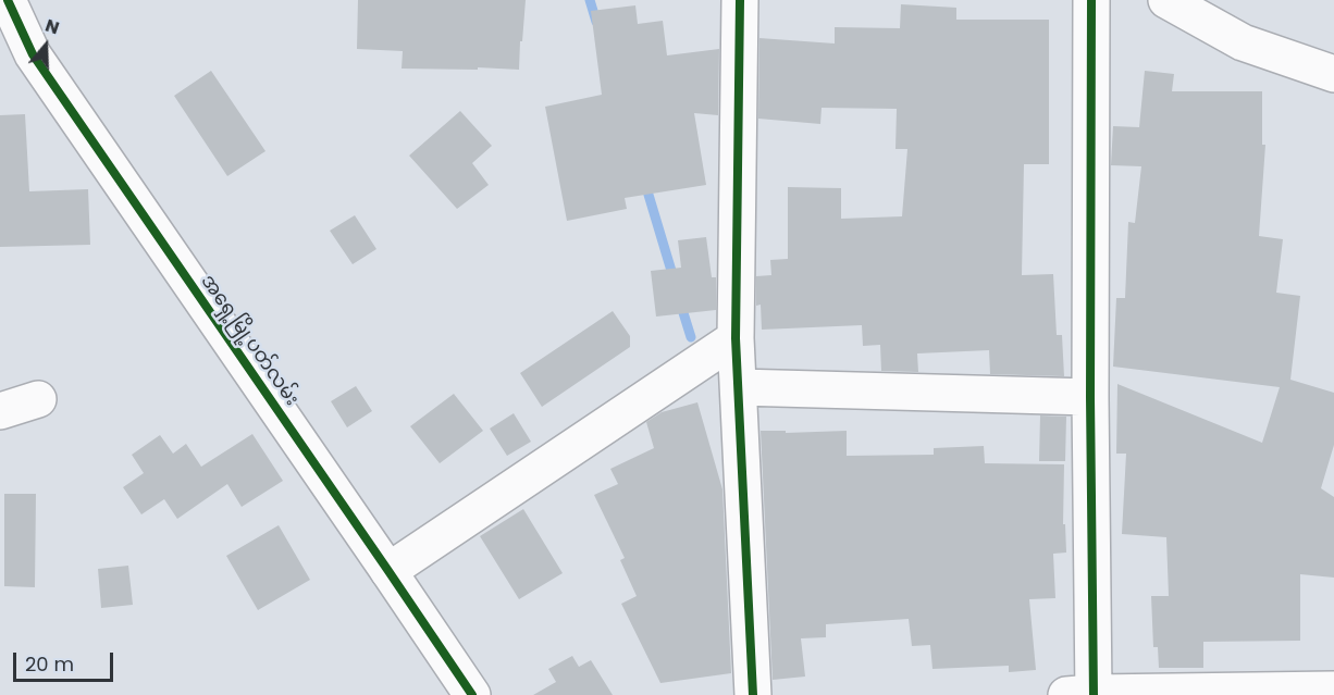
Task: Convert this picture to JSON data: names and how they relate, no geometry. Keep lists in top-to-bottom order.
{
  "streets": {
    "street": ["အရှေ့မြို့ပတ်လမ်း"]
  },
  "scale_bar": "20 m",
  "north": "top"
}
